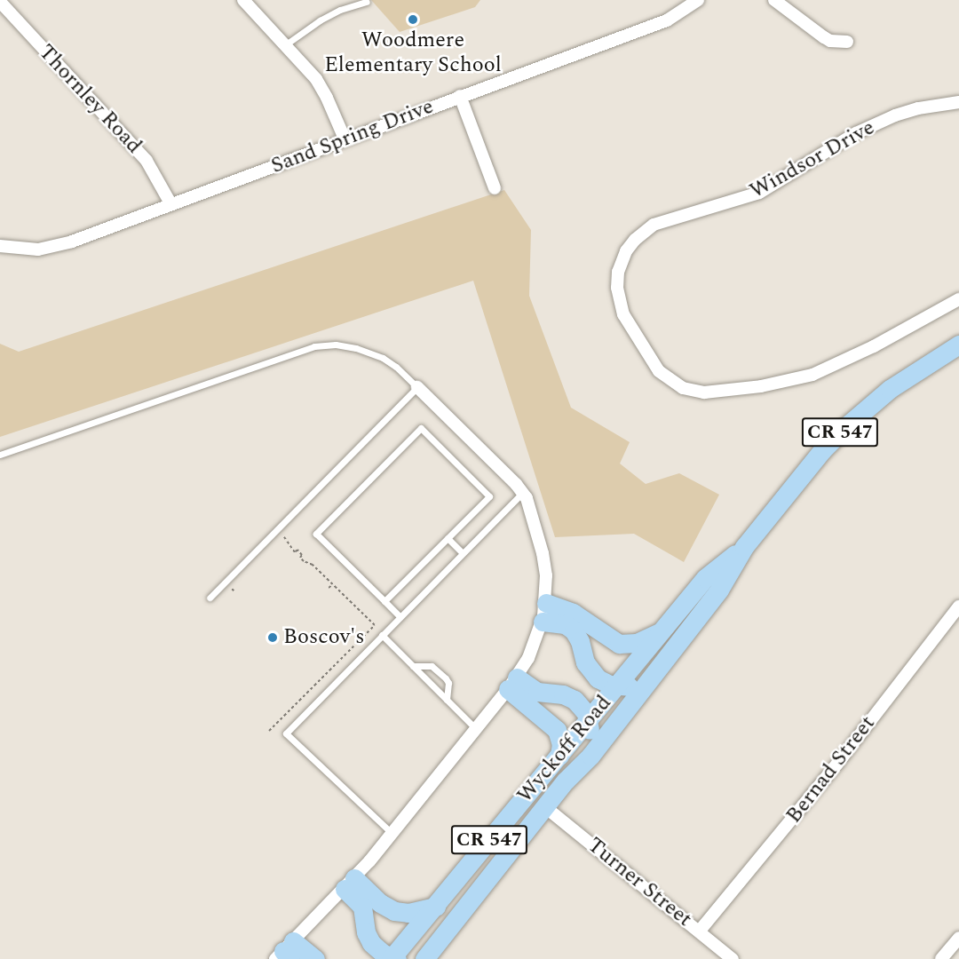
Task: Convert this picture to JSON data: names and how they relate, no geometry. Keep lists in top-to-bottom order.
{
  "streets": {
    "main road": ["CR 547", "Wyckoff Road"],
    "street": [
      "Thornley Road",
      "Sand Spring Drive",
      "Windsor Drive",
      "Bernad Street",
      "Turner Street"
    ]
  },
  "crossings": [
    ["Thornley Road", "Sand Spring Drive"],
    ["Wyckoff Road", "Turner Street"],
    ["Bernad Street", "Turner Street"]
  ],
  "places": ["Woodmere Elementary School", "Boscov's"]
}
